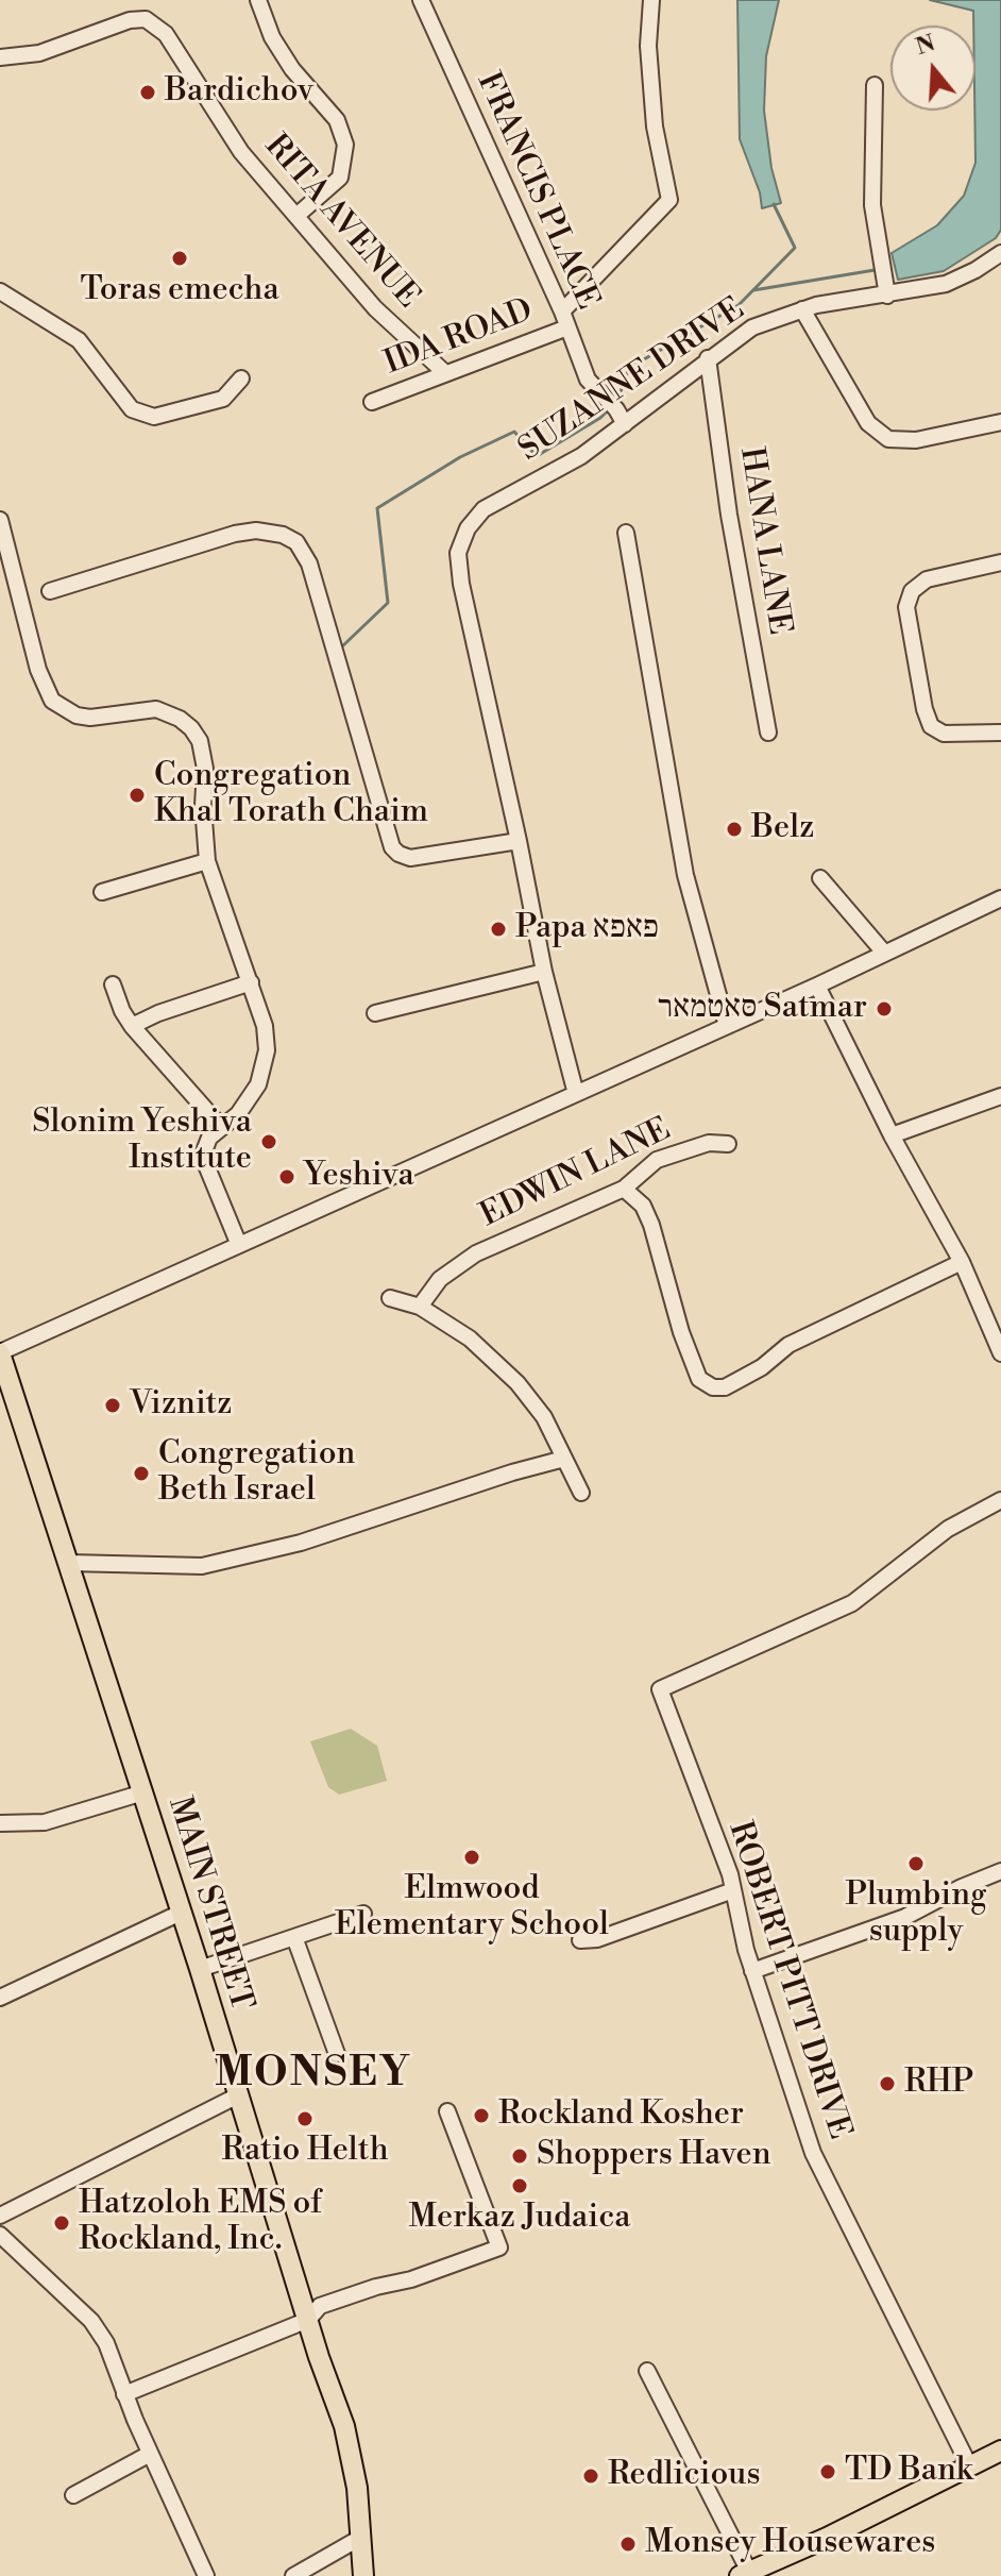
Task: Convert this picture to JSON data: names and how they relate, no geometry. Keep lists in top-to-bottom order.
{
  "streets": {
    "main road": ["MAIN STREET"],
    "street": [
      "FRANCIS PLACE",
      "RITA AVENUE",
      "IDA ROAD",
      "SUZANNE DRIVE",
      "HANA LANE",
      "EDWIN LANE",
      "ROBERT PITT DRIVE"
    ]
  },
  "crossings": [
    ["FRANCIS PLACE", "IDA ROAD"],
    ["FRANCIS PLACE", "SUZANNE DRIVE"],
    ["RITA AVENUE", "IDA ROAD"],
    ["SUZANNE DRIVE", "HANA LANE"]
  ],
  "districts": ["MONSEY"],
  "places": [
    "Bardichov",
    "Toras emecha",
    "Congregation Khal Torath Chaim",
    "Belz",
    "Papa פאפא",
    "סאטמאר Satmar",
    "Slonim Yeshiva Institute",
    "Yeshiva",
    "Viznitz",
    "Congregation Beth Israel",
    "Elmwood Elementary School",
    "Plumbing supply",
    "RHP",
    "Rockland Kosher",
    "Ratio Helth",
    "Shoppers Haven",
    "Merkaz Judaica",
    "Hatzoloh EMS of Rockland, Inc.",
    "TD Bank",
    "Redlicious",
    "Monsey Housewares"
  ],
  "north": "top"
}
